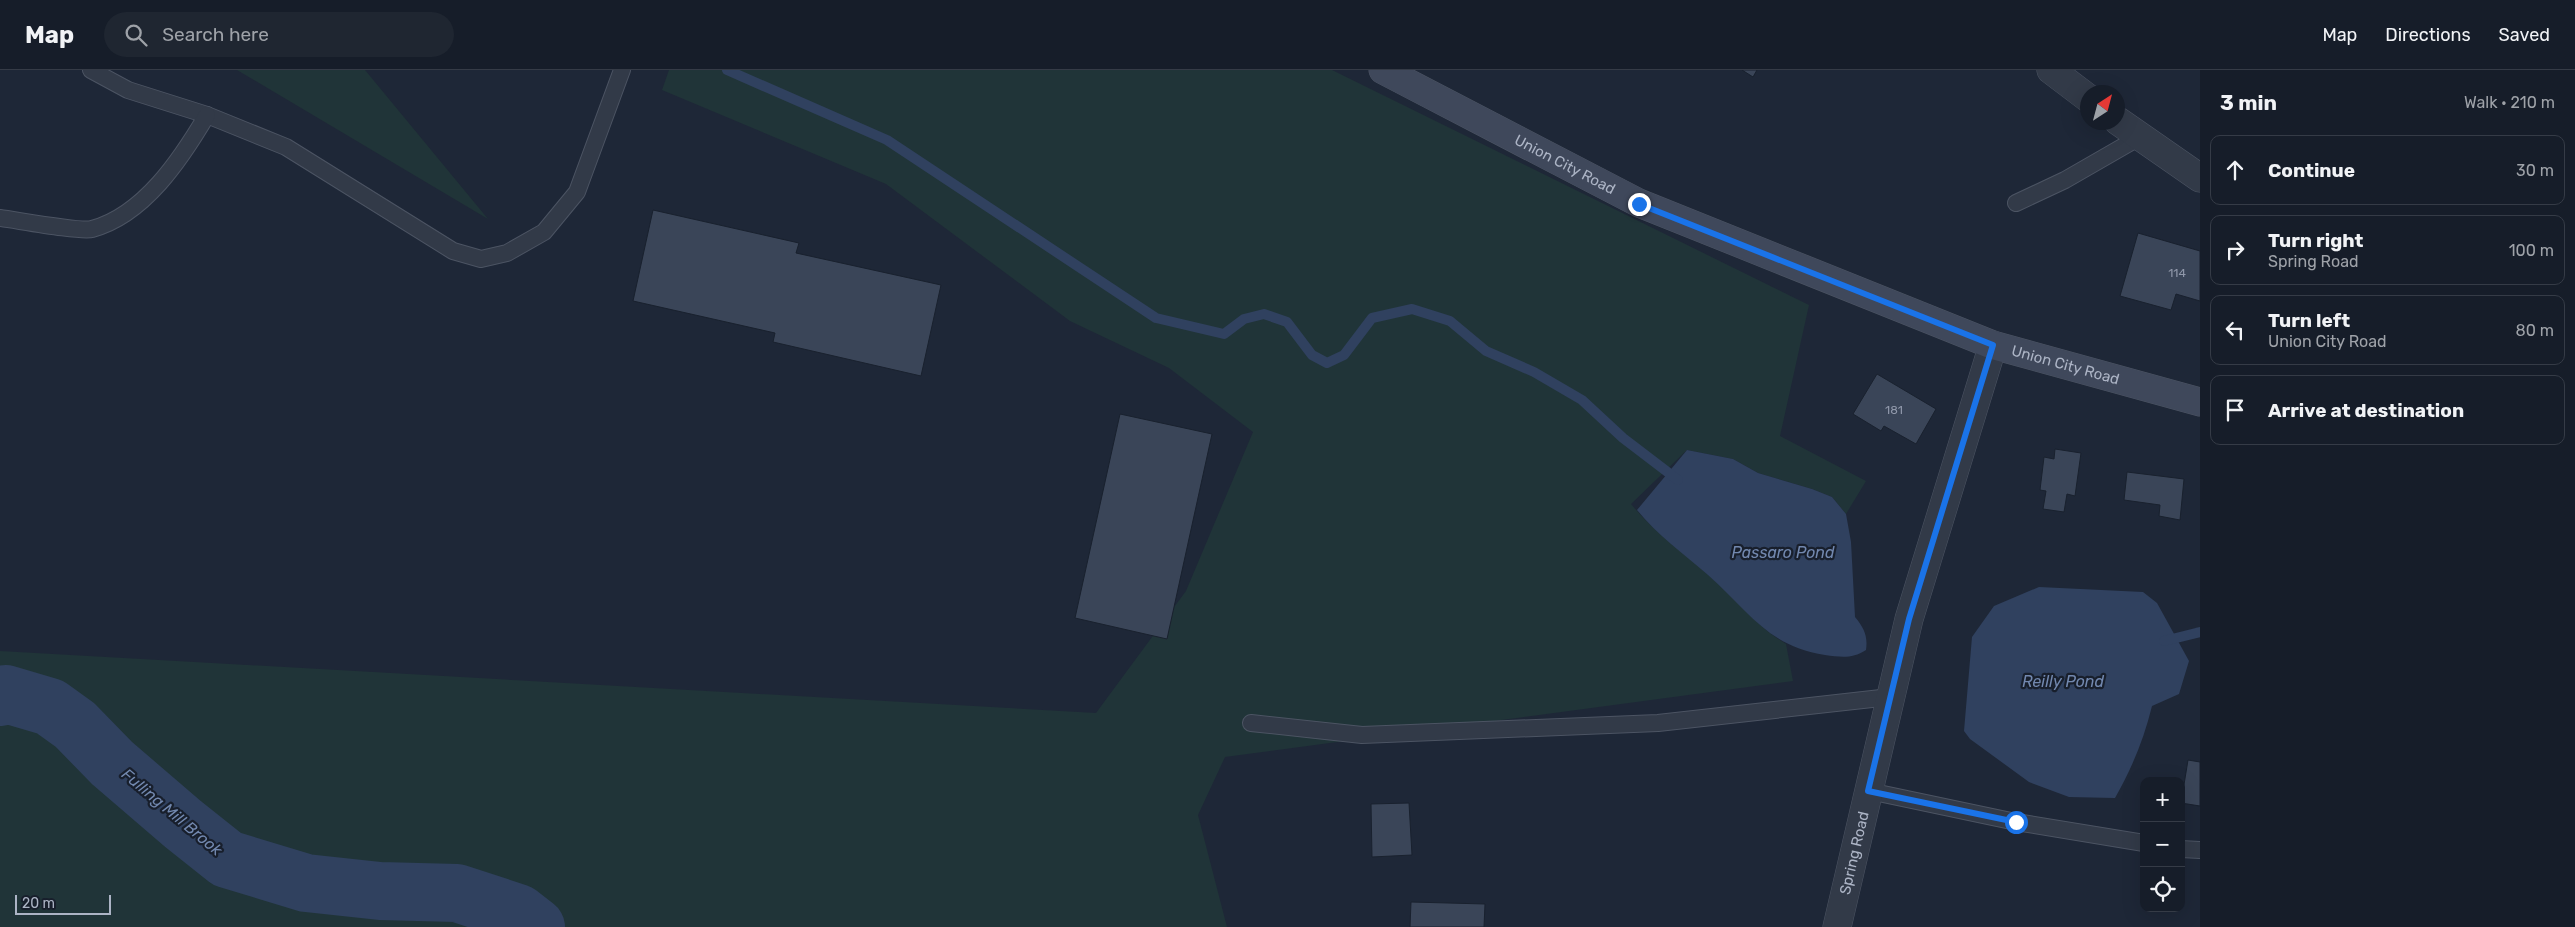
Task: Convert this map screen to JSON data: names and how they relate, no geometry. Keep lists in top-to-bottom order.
{
  "streets": {
    "main road": ["Union City Road"],
    "street": ["Spring Road"]
  },
  "crossings": [
    ["Union City Road", "Spring Road"]
  ],
  "water": ["Passaro Pond", "Reilly Pond", "Fulling Mill Brook"],
  "house_numbers": ["114", "181"],
  "scale_bar": "20 m",
  "north": "top right",
  "page": {
    "header": "Map",
    "search": "Search here",
    "nav": ["Map", "Directions", "Saved"],
    "heading": ["3 min", "Walk · 210 m"],
    "list": [
      ["Continue", "30 m"],
      ["Turn right", "Spring Road", "100 m"],
      ["Turn left", "Union City Road", "80 m"],
      "Arrive at destination"
    ],
    "map_buttons": ["+", "−"],
    "scale": "20 m"
  }
}
